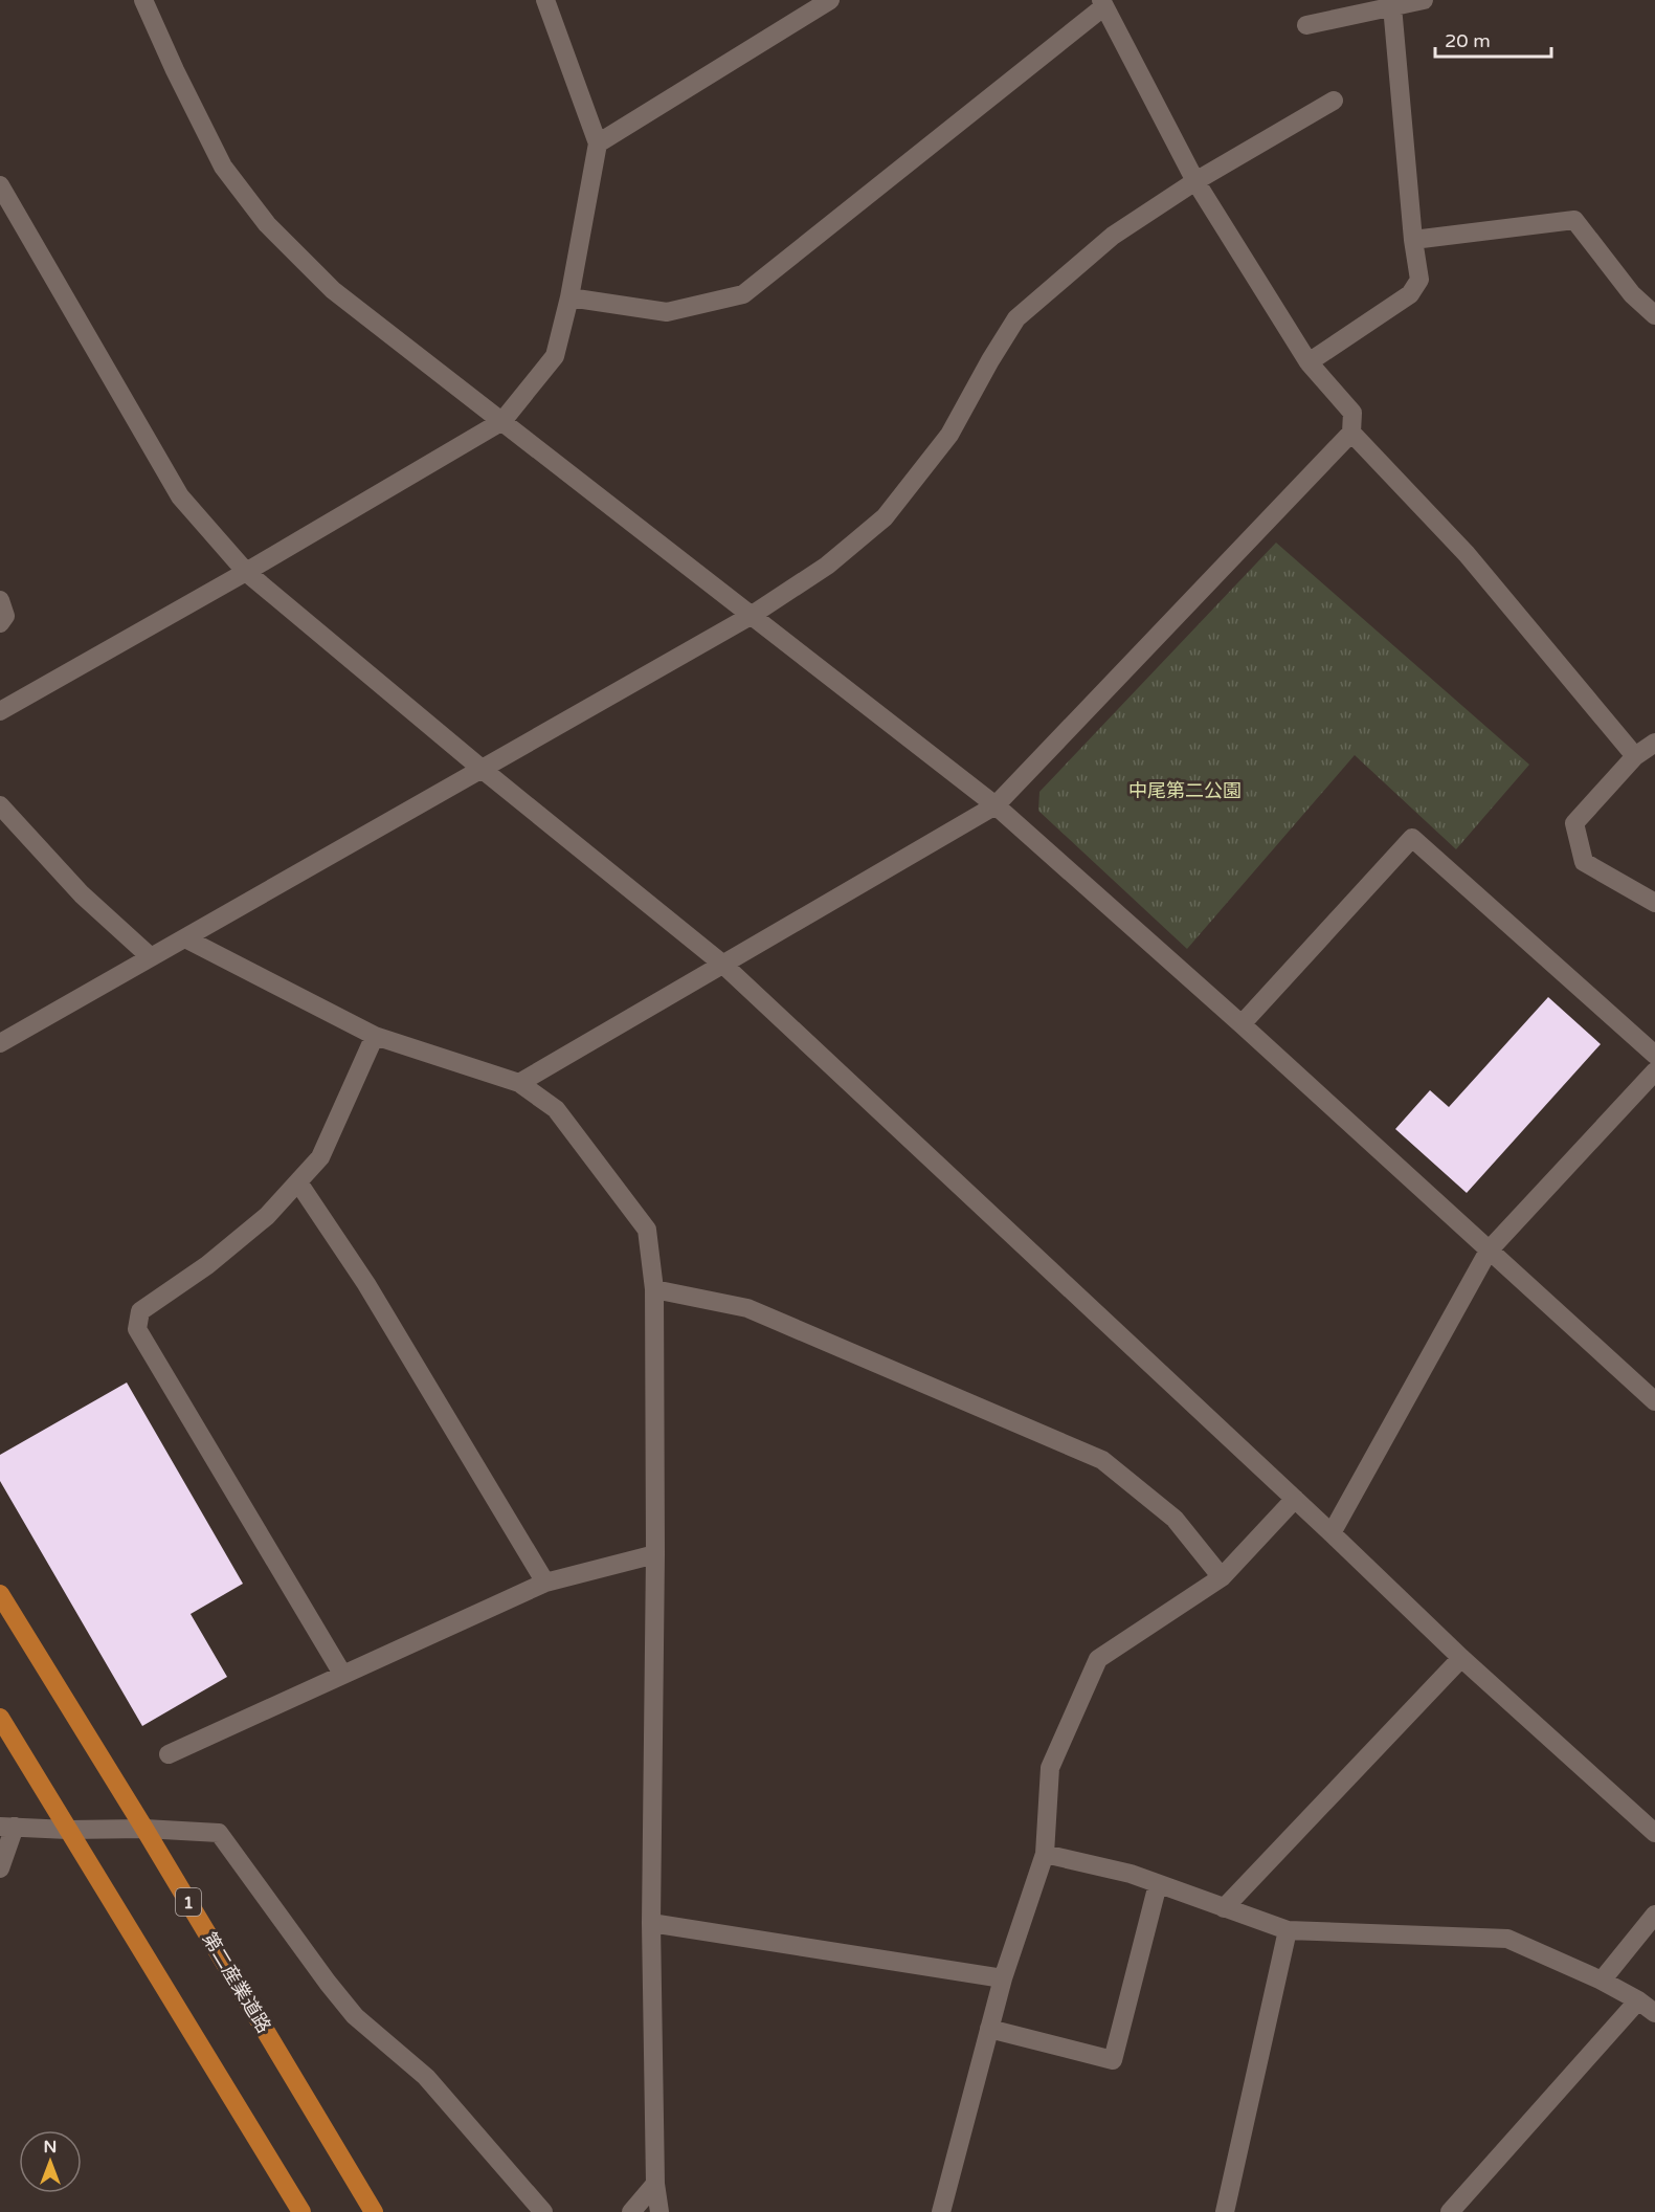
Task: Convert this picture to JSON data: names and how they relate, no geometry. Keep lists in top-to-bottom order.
{
  "streets": {
    "main road": ["1", "第二産業道路"]
  },
  "parks": ["中尾第二公園"],
  "scale_bar": "20 m",
  "north": "top"
}
